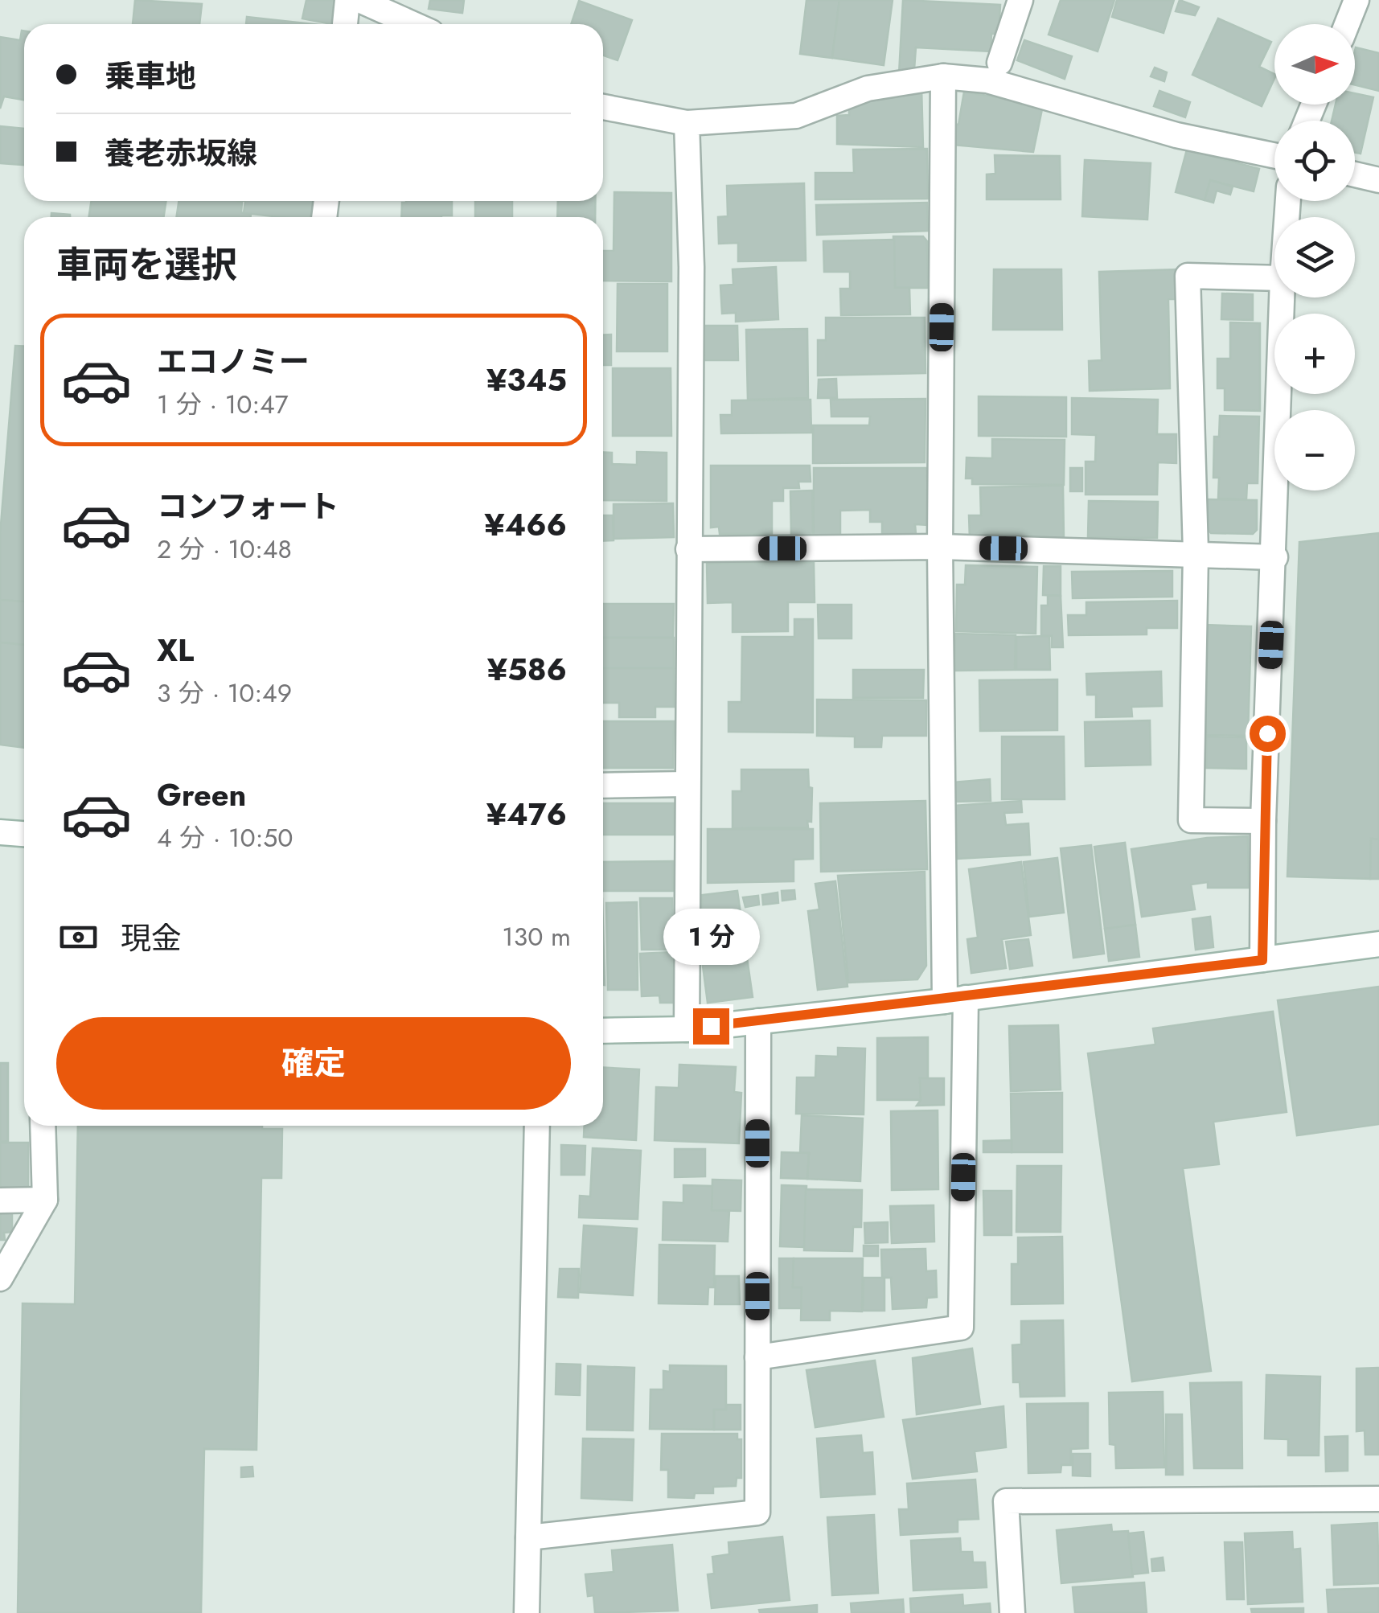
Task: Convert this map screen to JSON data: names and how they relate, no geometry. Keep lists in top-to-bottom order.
{
  "north": "right",
  "page": {
    "map_buttons": ["+", "−"],
    "banner": ["乗車地", "養老赤坂線"],
    "heading": "車両を選択",
    "list": [
      {
        "name": "エコノミー",
        "note": "1 分 · 10:47",
        "value": "¥345"
      },
      {
        "name": "コンフォート",
        "note": "2 分 · 10:48",
        "value": "¥466"
      },
      {
        "name": "XL",
        "note": "3 分 · 10:49",
        "value": "¥586"
      },
      {
        "name": "Green",
        "note": "4 分 · 10:50",
        "value": "¥476"
      }
    ],
    "pay": ["現金", "130 m"],
    "bubble": "1 分",
    "buttons": "確定"
  }
}
